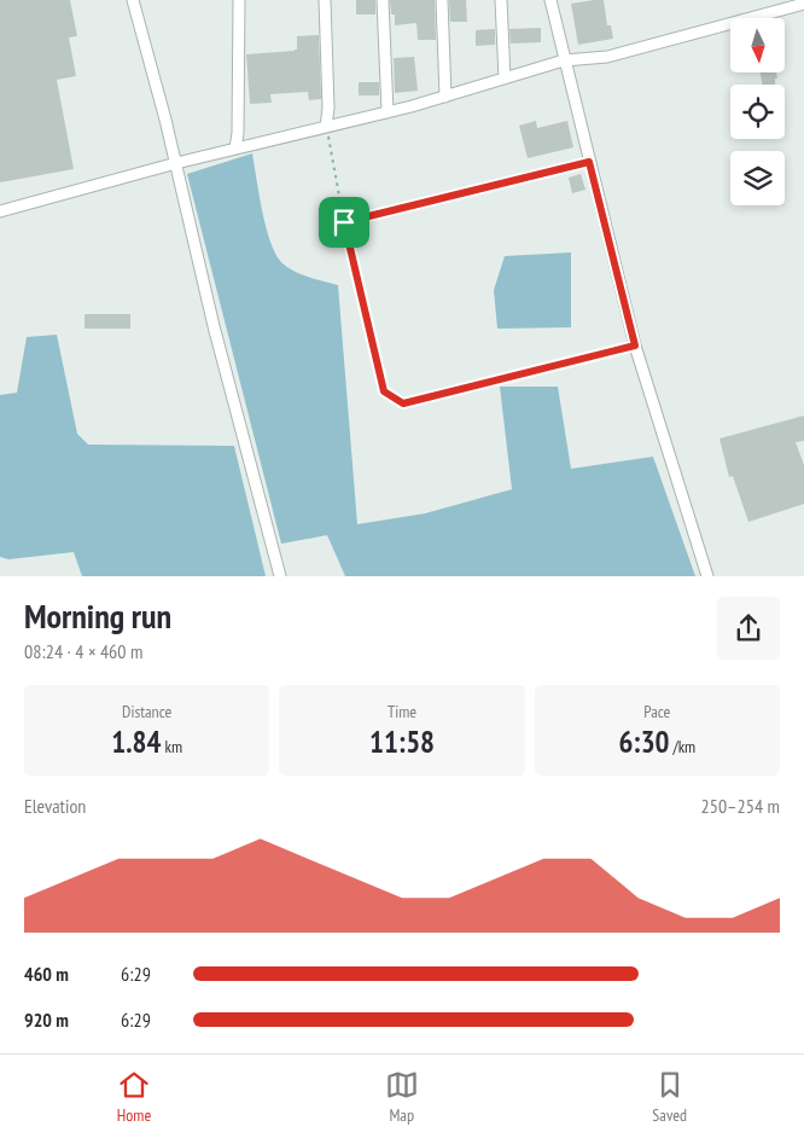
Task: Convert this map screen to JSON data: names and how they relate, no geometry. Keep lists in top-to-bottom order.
{
  "north": "bottom",
  "page": {
    "heading": ["Morning run", "08:24 · 4 × 460 m"],
    "stats": [
      ["Distance", "1.84 km"],
      ["Time", "11:58"],
      ["Pace", "6:30 /km"]
    ],
    "chart": ["Elevation", "250–254 m"],
    "list": [
      {
        "name": "460 m",
        "note": "6:29"
      },
      {
        "name": "920 m",
        "note": "6:29"
      }
    ],
    "tabs": ["Home", "Map", "Saved"]
  }
}
